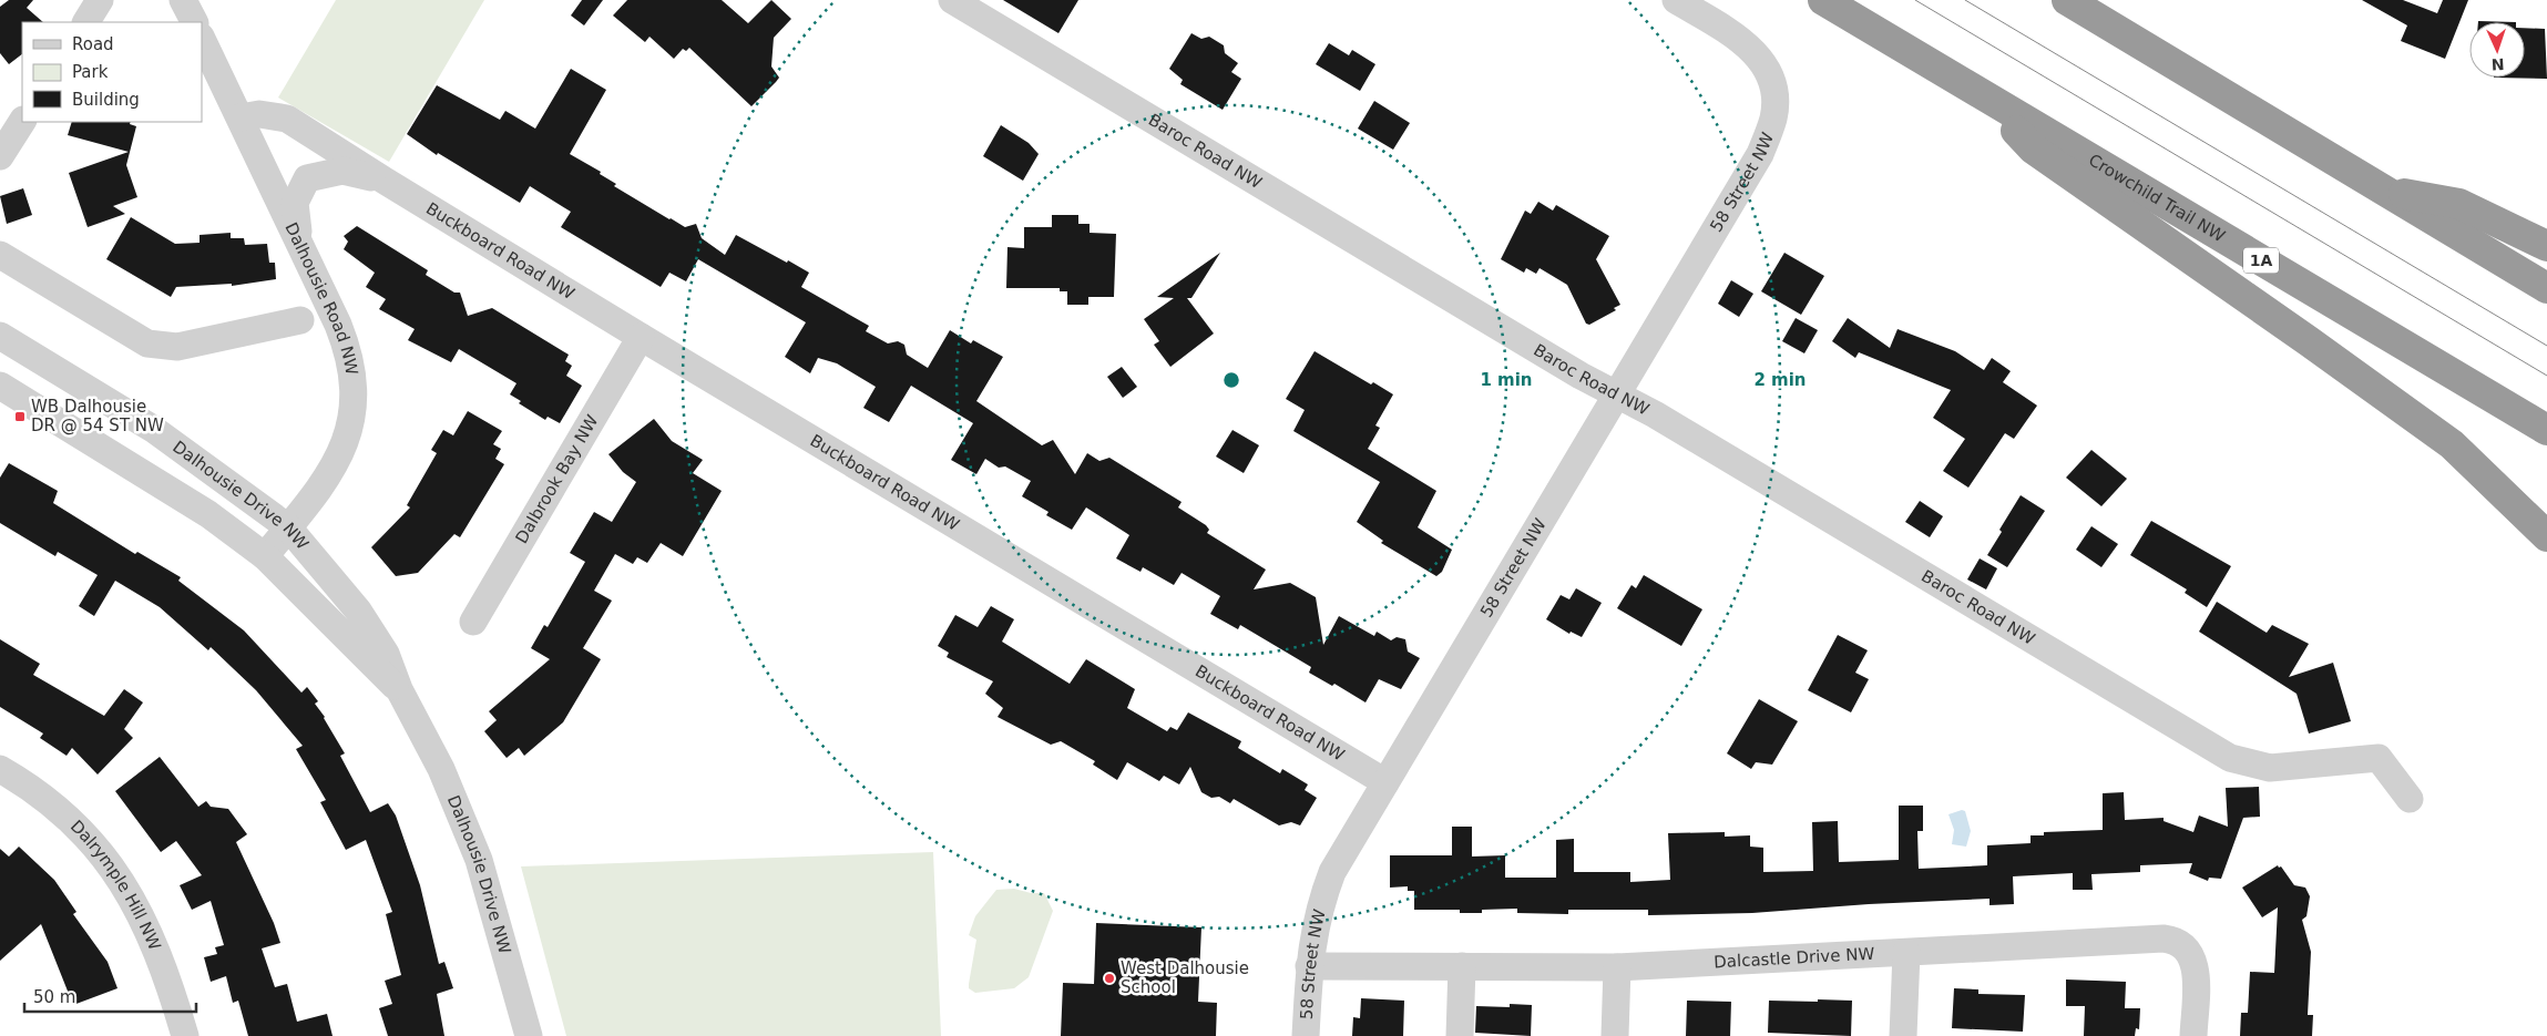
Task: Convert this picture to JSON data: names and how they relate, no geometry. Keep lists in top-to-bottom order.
{
  "streets": {
    "highway": ["Crowchild Trail NW", "1A"],
    "street": [
      "Baroc Road NW",
      "58 Street NW",
      "Buckboard Road NW",
      "Dalhousie Road NW",
      "Dalbrook Bay NW",
      "Dalhousie Drive NW",
      "Dalrymple Hill NW",
      "Dalcastle Drive NW"
    ]
  },
  "crossings": [
    ["Baroc Road NW", "58 Street NW"],
    ["58 Street NW", "Buckboard Road NW"],
    ["58 Street NW", "Dalcastle Drive NW"],
    ["Buckboard Road NW", "Dalhousie Road NW"],
    ["Buckboard Road NW", "Dalbrook Bay NW"],
    ["Dalhousie Road NW", "Dalhousie Drive NW"]
  ],
  "places": {
    "transit": ["WB Dalhousie DR @ 54 ST NW"],
    "other": ["West Dalhousie School"]
  },
  "legend": ["Road", "Park", "Building"],
  "scale_bar": "50 m",
  "north": "bottom",
  "rings": ["1 min", "2 min"]
}
